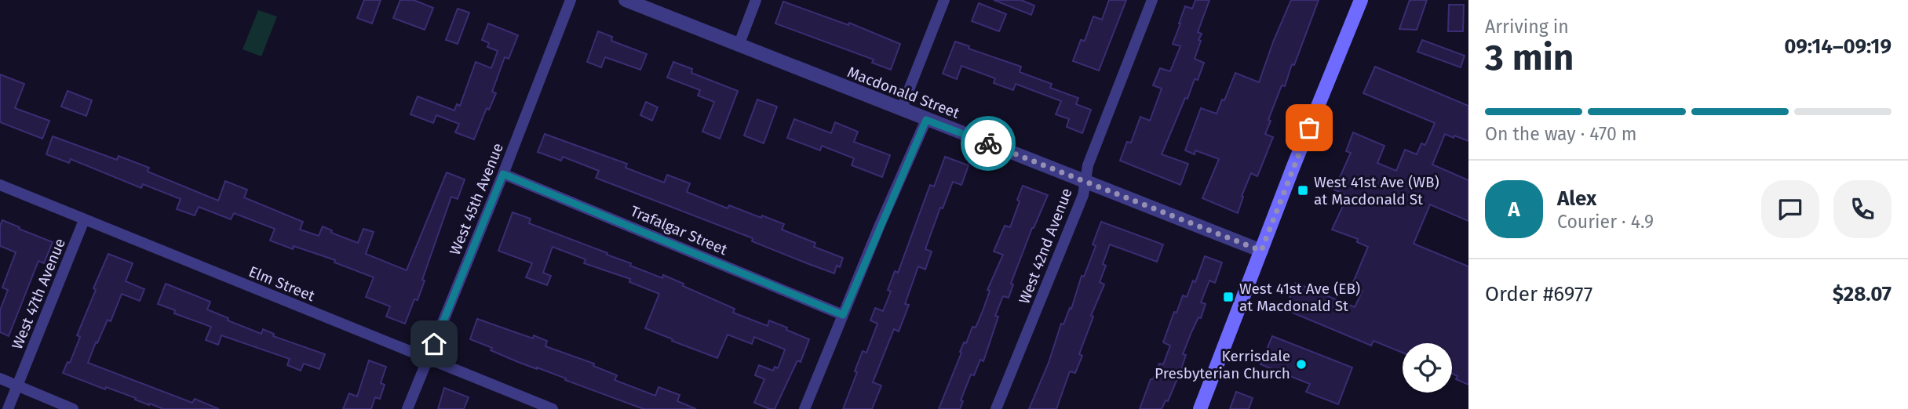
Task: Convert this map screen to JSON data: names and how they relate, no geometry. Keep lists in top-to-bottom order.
{
  "streets": {
    "street": [
      "Macdonald Street",
      "West 45th Avenue",
      "Trafalgar Street",
      "West 42nd Avenue",
      "Elm Street",
      "West 47th Avenue"
    ]
  },
  "crossings": [
    ["Macdonald Street", "West 42nd Avenue"],
    ["West 45th Avenue", "Trafalgar Street"],
    ["West 45th Avenue", "Elm Street"],
    ["Elm Street", "West 47th Avenue"]
  ],
  "places": {
    "transit": ["West 41st Ave (WB) at Macdonald St", "West 41st Ave (EB) at Macdonald St"],
    "other": ["Kerrisdale Presbyterian Church"]
  },
  "page": {
    "heading": ["3 min", "Arriving in", "09:14–09:19"],
    "panel": [
      "Alex",
      "Courier · 4.9",
      "Order #6977",
      "$28.07"
    ],
    "bar": "On the way · 470 m",
    "round": "A"
  }
}
